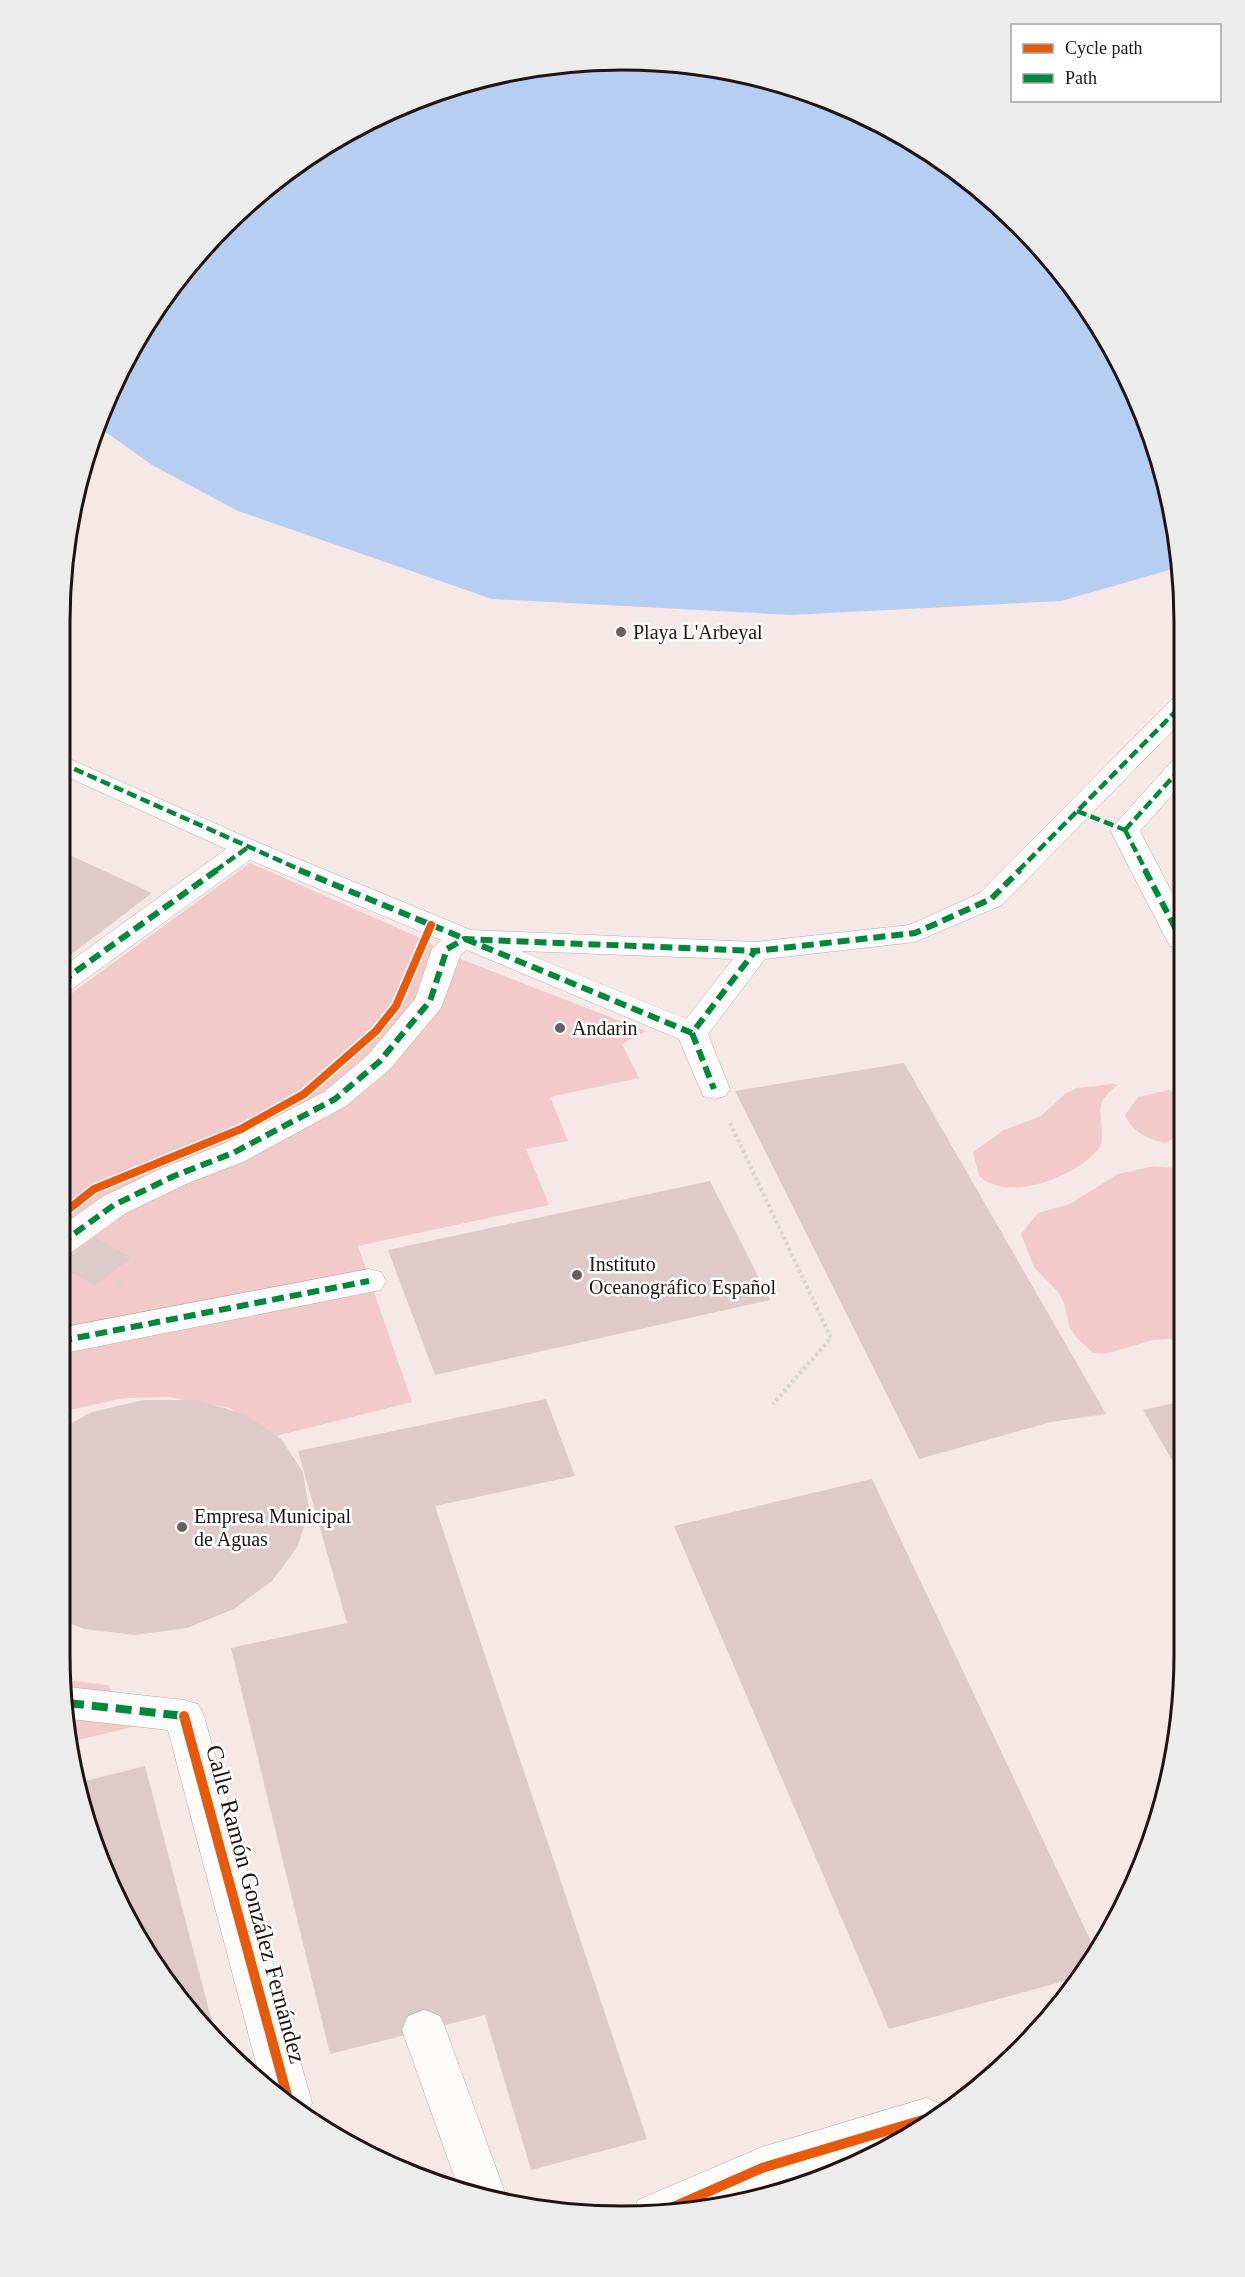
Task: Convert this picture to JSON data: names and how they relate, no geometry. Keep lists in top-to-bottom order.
{
  "streets": {
    "street": ["Calle Ramón González Fernández"]
  },
  "places": [
    "Playa L'Arbeyal",
    "Andarin",
    "Instituto Oceanográfico Español",
    "Empresa Municipal de Aguas"
  ],
  "legend": ["Cycle path", "Path"]
}
